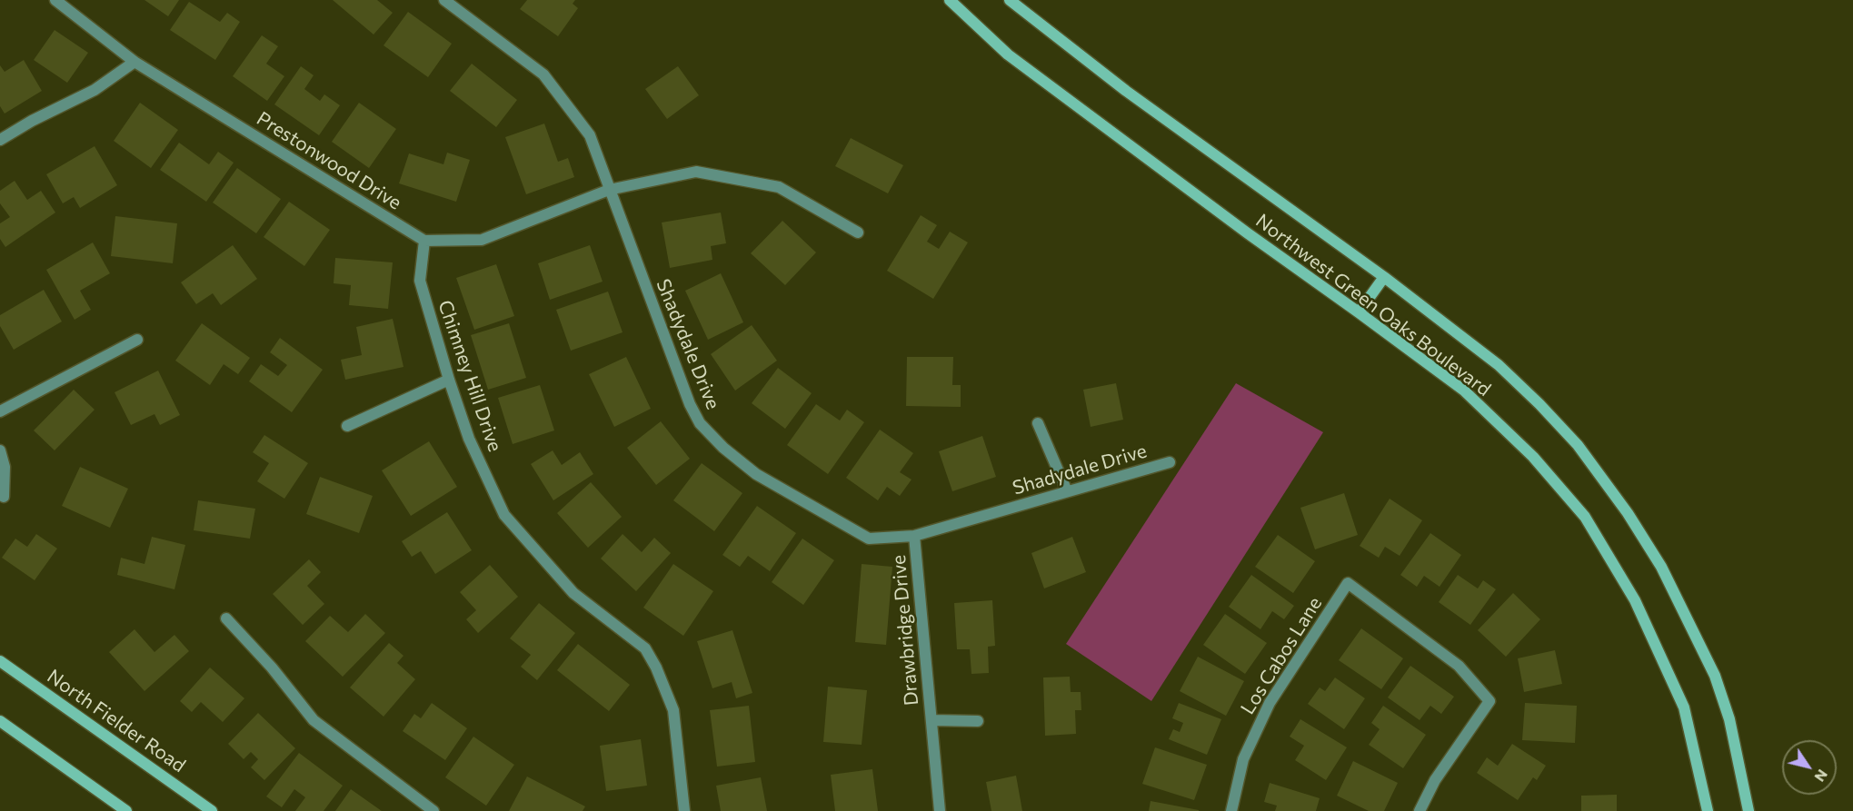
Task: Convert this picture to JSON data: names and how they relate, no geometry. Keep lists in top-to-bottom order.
{
  "streets": {
    "main road": ["Northwest Green Oaks Boulevard", "North Fielder Road"],
    "street": [
      "Prestonwood Drive",
      "Shadydale Drive",
      "Chimney Hill Drive",
      "Drawbridge Drive",
      "Los Cabos Lane"
    ]
  },
  "crossings": [
    ["Prestonwood Drive", "Chimney Hill Drive"],
    ["Shadydale Drive", "Drawbridge Drive"]
  ],
  "north": "bottom right"
}
